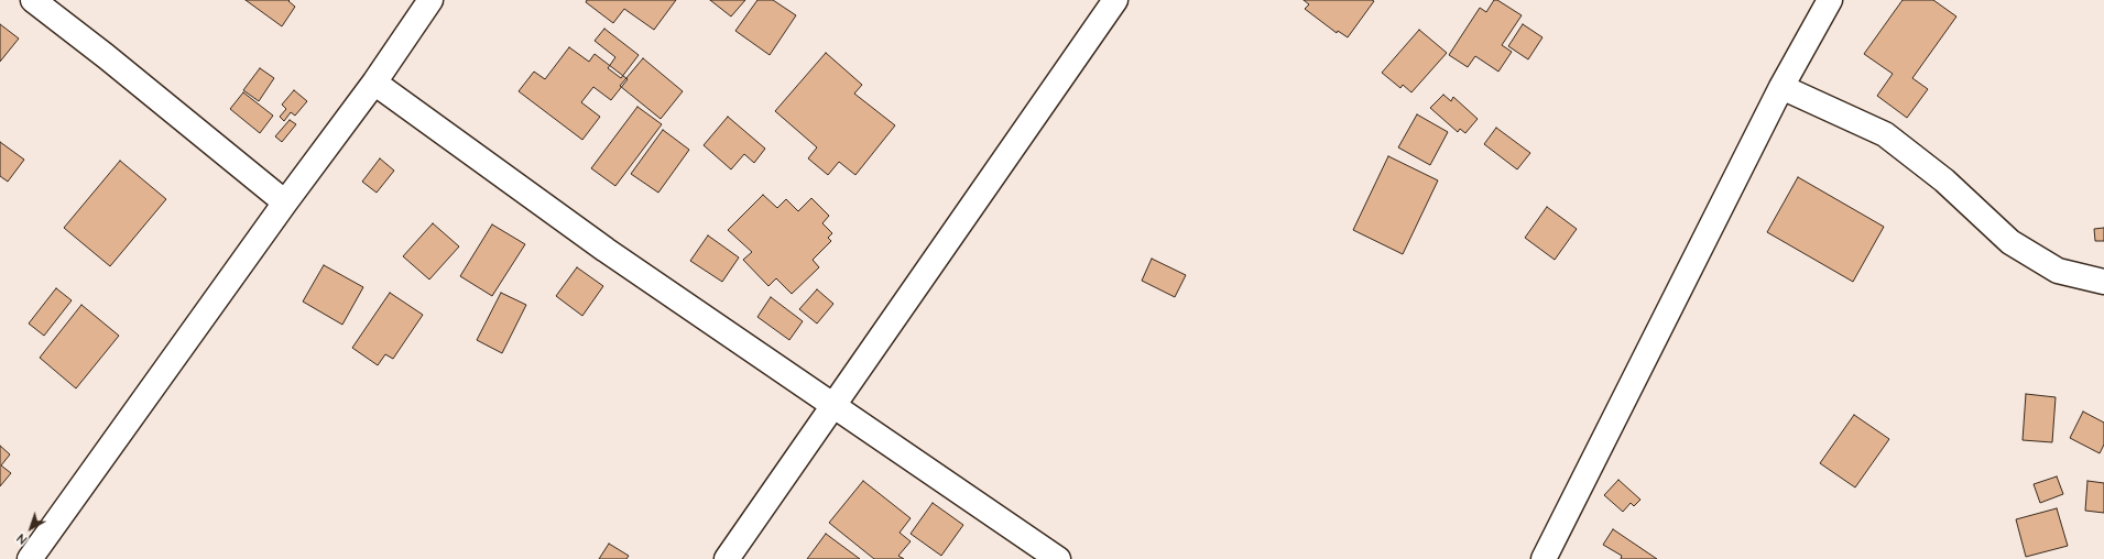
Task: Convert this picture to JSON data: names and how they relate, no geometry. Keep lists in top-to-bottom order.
{
  "north": "bottom left"
}
